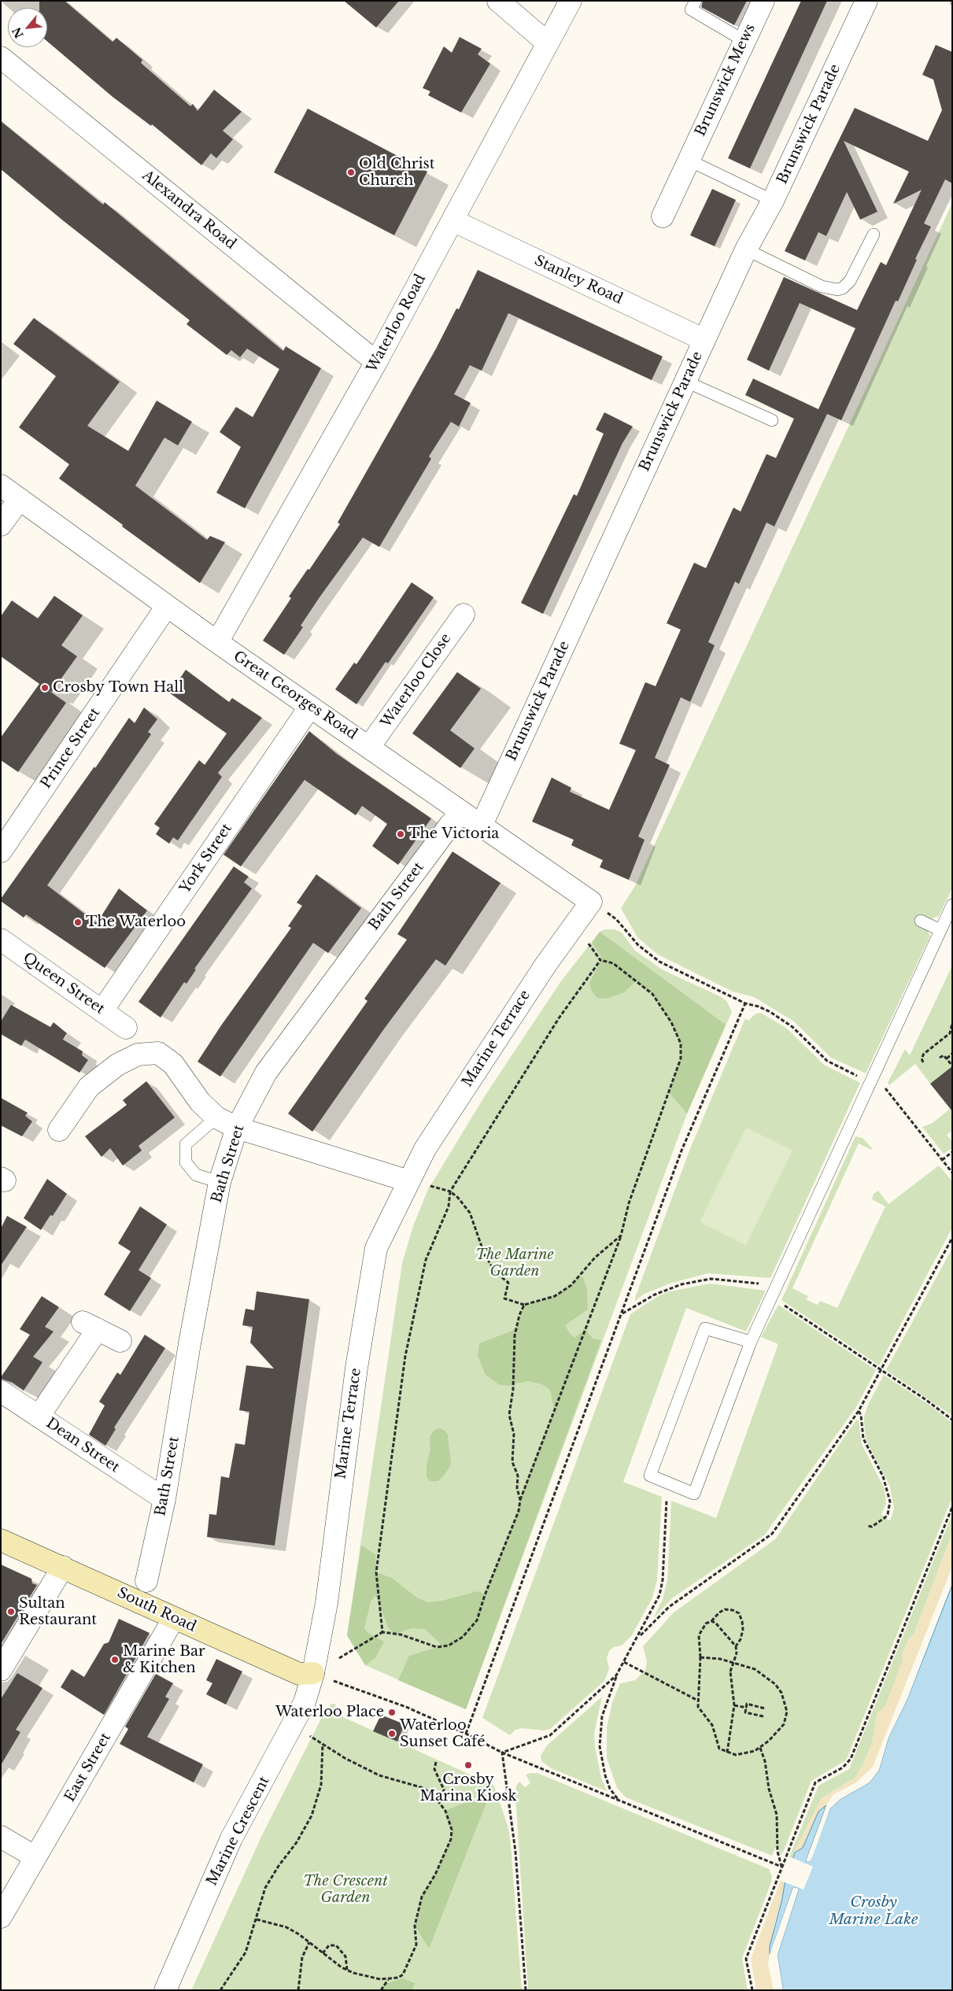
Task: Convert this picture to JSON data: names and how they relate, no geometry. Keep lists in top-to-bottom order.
{
  "streets": {
    "street": [
      "Brunswick Mews",
      "Brunswick Parade",
      "Alexandra Road",
      "Stanley Road",
      "Waterloo Road",
      "Waterloo Close",
      "Great Georges Road",
      "Prince Street",
      "York Street",
      "Bath Street",
      "Queen Street",
      "Marine Terrace",
      "Dean Street",
      "South Road",
      "East Street",
      "Marine Crescent"
    ]
  },
  "crossings": [
    ["Brunswick Parade", "Stanley Road"],
    ["Brunswick Parade", "Great Georges Road"],
    ["Alexandra Road", "Waterloo Road"],
    ["Stanley Road", "Waterloo Road"],
    ["Waterloo Road", "Great Georges Road"],
    ["Waterloo Close", "Great Georges Road"],
    ["Great Georges Road", "Prince Street"],
    ["Great Georges Road", "York Street"],
    ["Great Georges Road", "Bath Street"],
    ["Great Georges Road", "Marine Terrace"],
    ["York Street", "Queen Street"],
    ["Bath Street", "Dean Street"],
    ["Marine Terrace", "South Road"],
    ["Marine Terrace", "Marine Crescent"],
    ["South Road", "East Street"],
    ["South Road", "Marine Crescent"]
  ],
  "water": ["Crosby Marine Lake"],
  "parks": ["The Marine Garden", "The Crescent Garden"],
  "places": [
    "Old Christ Church",
    "Crosby Town Hall",
    "The Victoria",
    "The Waterloo",
    "Sultan Restaurant",
    "Marine Bar & Kitchen",
    "Waterloo Place",
    "Waterloo Sunset Café",
    "Crosby Marina Kiosk"
  ],
  "north": "bottom left"
}
